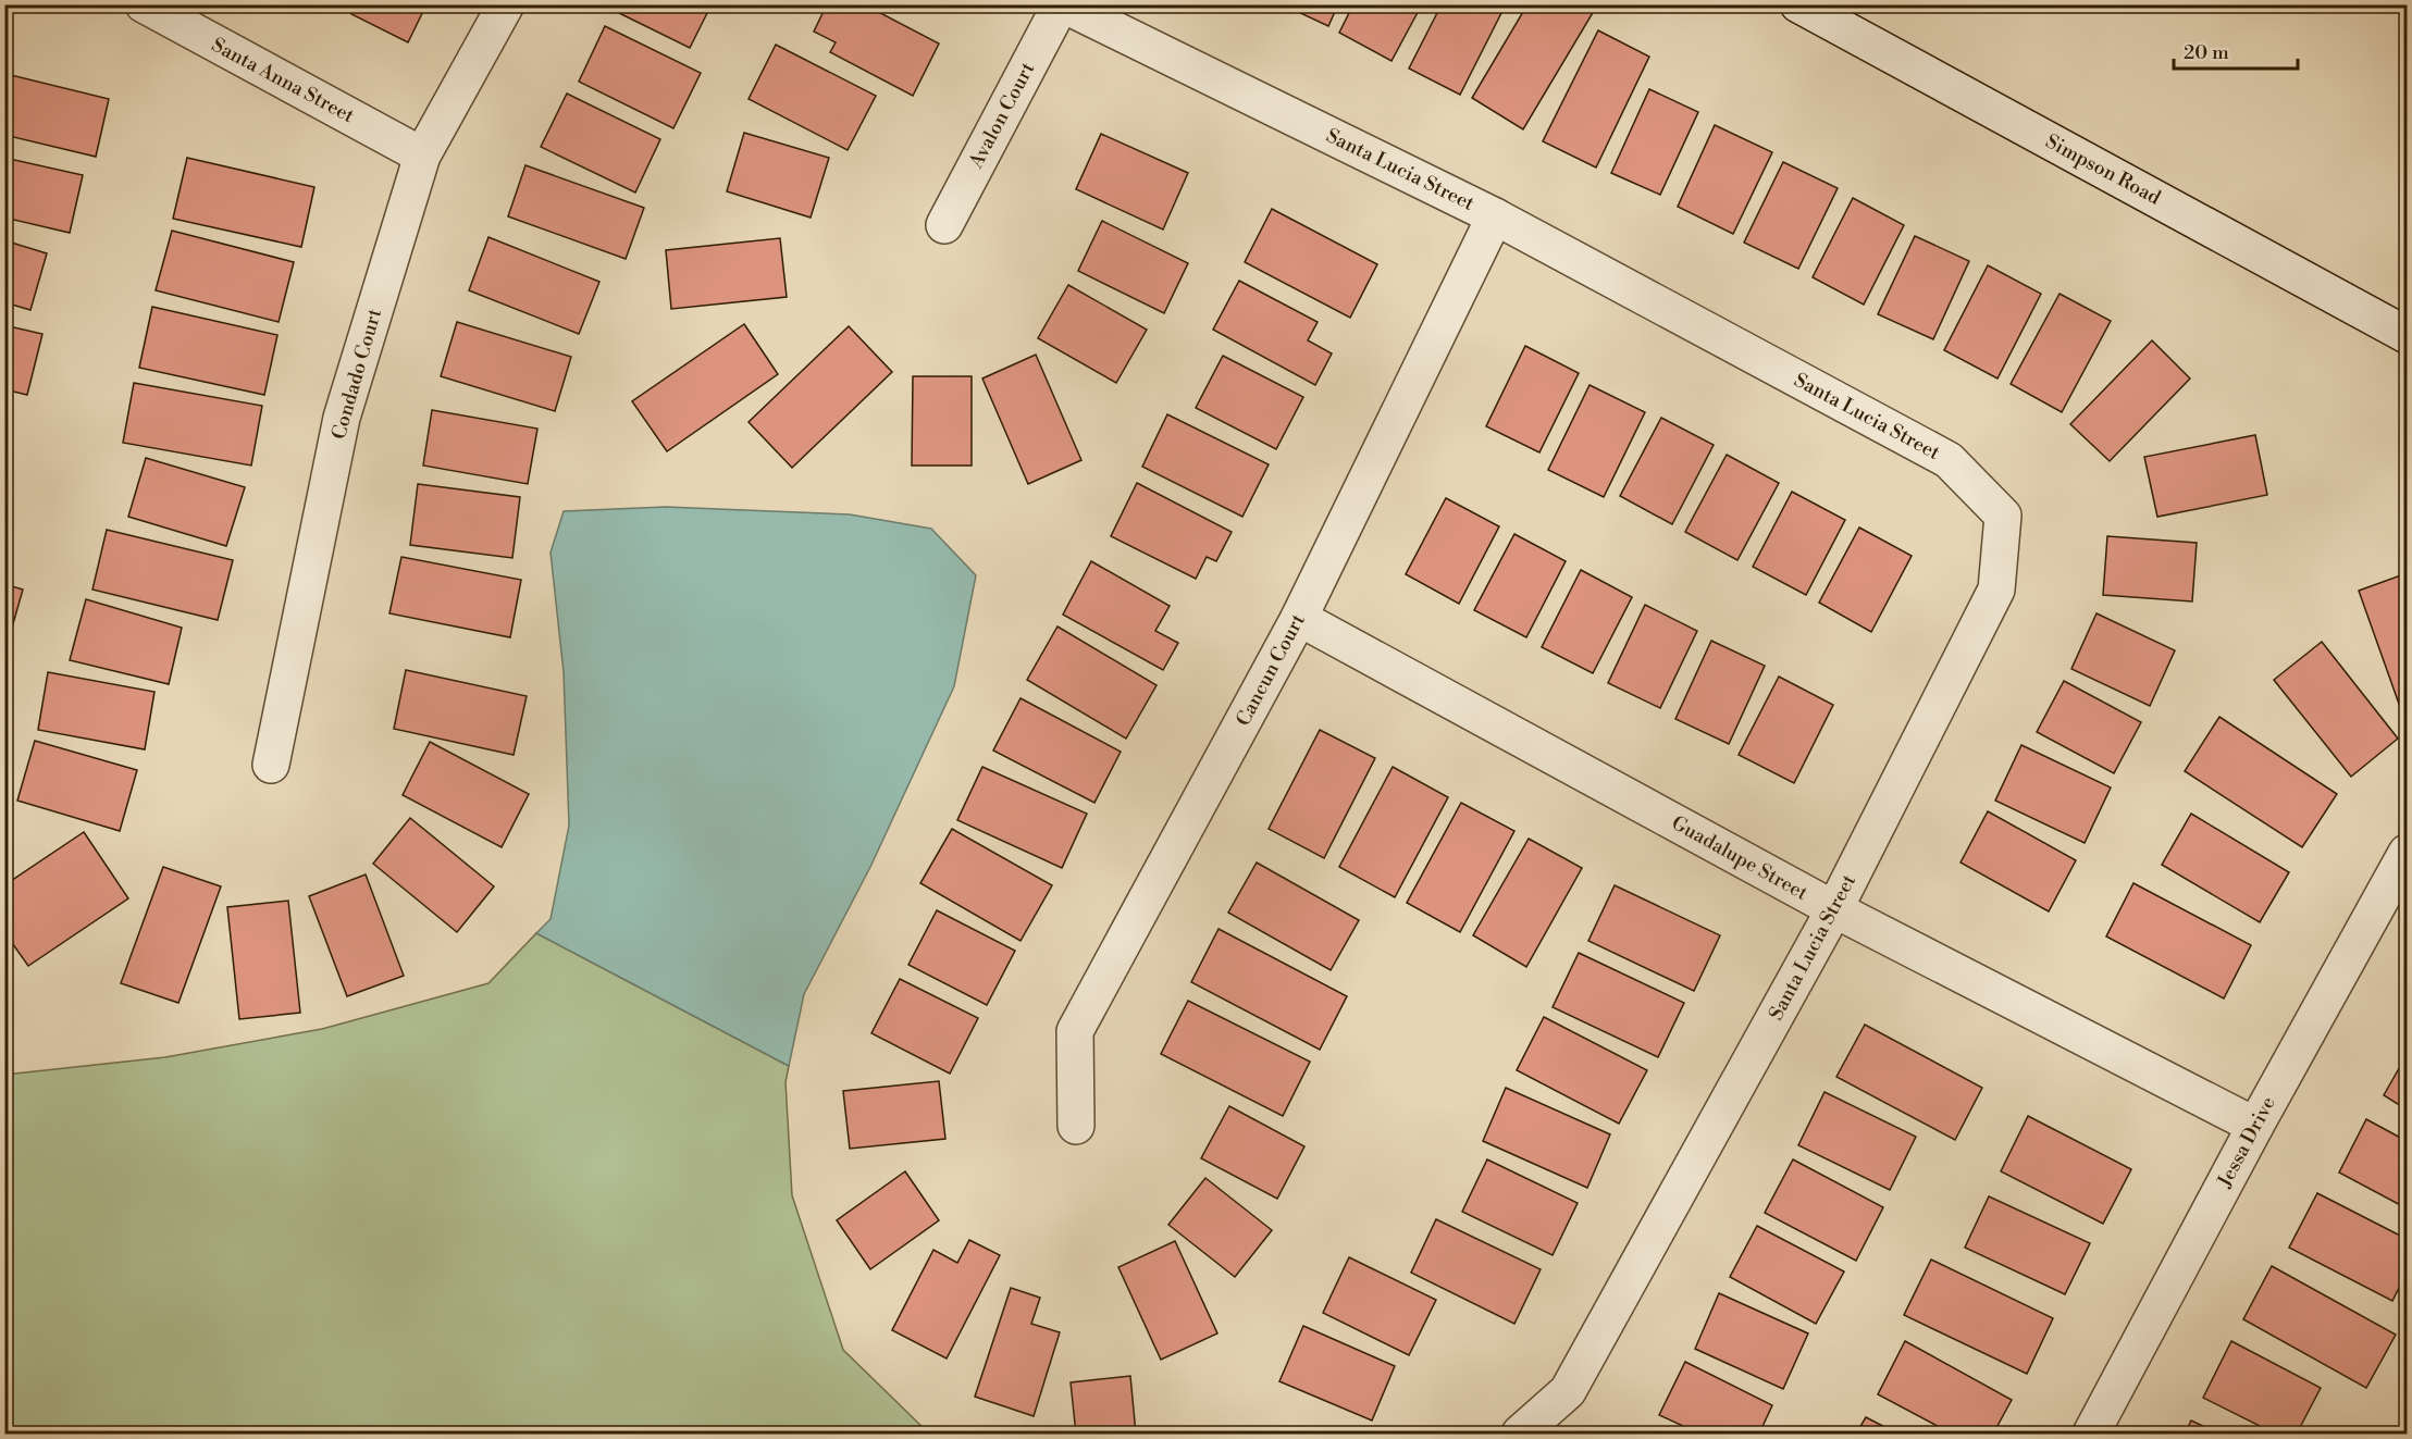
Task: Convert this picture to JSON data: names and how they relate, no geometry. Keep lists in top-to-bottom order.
{
  "streets": {
    "street": [
      "Santa Anna Street",
      "Avalon Court",
      "Santa Lucia Street",
      "Simpson Road",
      "Condado Court",
      "Cancun Court",
      "Guadalupe Street",
      "Jessa Drive"
    ]
  },
  "crossings": [
    ["Santa Anna Street", "Condado Court"],
    ["Avalon Court", "Santa Lucia Street"],
    ["Santa Lucia Street", "Cancun Court"],
    ["Santa Lucia Street", "Guadalupe Street"],
    ["Cancun Court", "Guadalupe Street"],
    ["Guadalupe Street", "Jessa Drive"]
  ],
  "scale_bar": "20 m"
}
